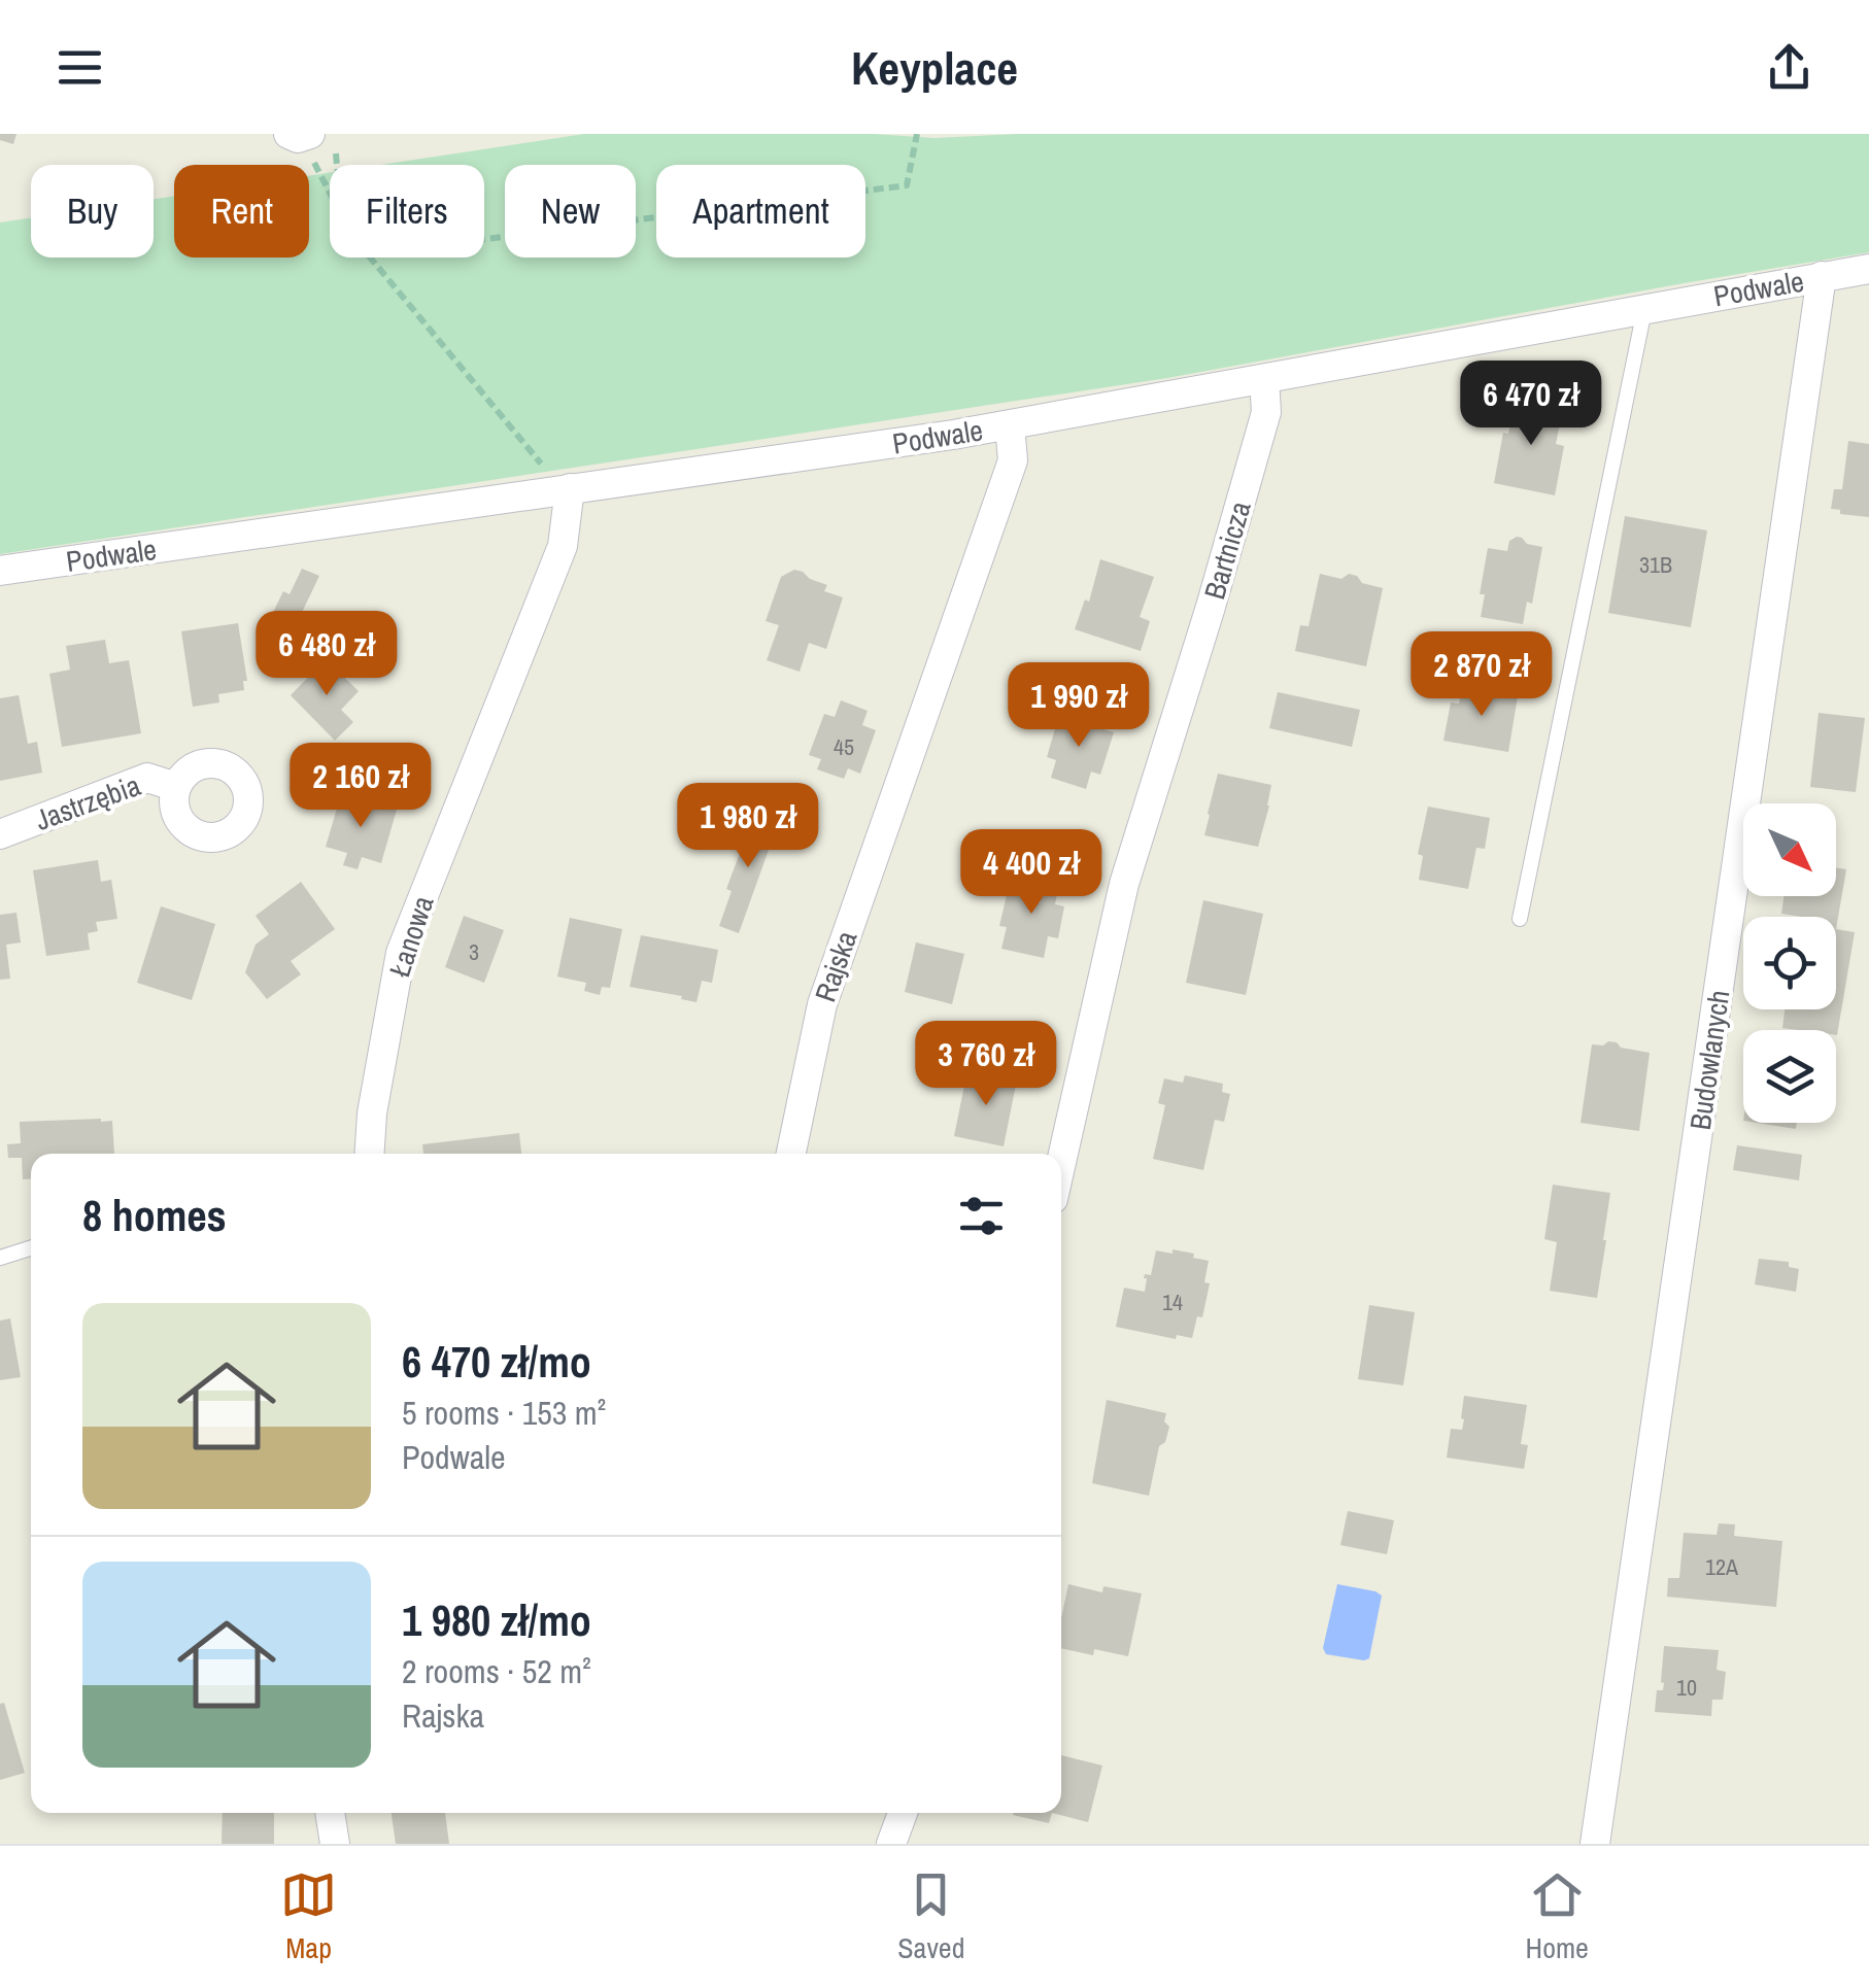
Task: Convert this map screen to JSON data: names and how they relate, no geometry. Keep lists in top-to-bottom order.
{
  "streets": {
    "street": [
      "Podwale",
      "Bartnicza",
      "Jastrzębia",
      "Łanowa",
      "Rajska",
      "Budowlanych"
    ]
  },
  "crossings": [
    ["Podwale", "Bartnicza"],
    ["Podwale", "Łanowa"],
    ["Podwale", "Rajska"],
    ["Podwale", "Budowlanych"]
  ],
  "house_numbers": [
    "31B",
    "45",
    "3",
    "14",
    "12A",
    "10"
  ],
  "north": "bottom right",
  "page": {
    "header": "Keyplace",
    "chip": [
      "Buy",
      "Rent",
      "Filters",
      "New",
      "Apartment"
    ],
    "price": [
      "6 470 zł",
      "6 480 zł",
      "2 870 zł",
      "1 990 zł",
      "2 160 zł",
      "1 980 zł",
      "4 400 zł",
      "3 760 zł"
    ],
    "heading": "8 homes",
    "list": [
      {
        "name": "6 470 zł/mo",
        "note": "5 rooms · 153 m² · Podwale"
      },
      {
        "name": "1 980 zł/mo",
        "note": "2 rooms · 52 m² · Rajska"
      }
    ],
    "tabs": ["Map", "Saved", "Home"]
  }
}
